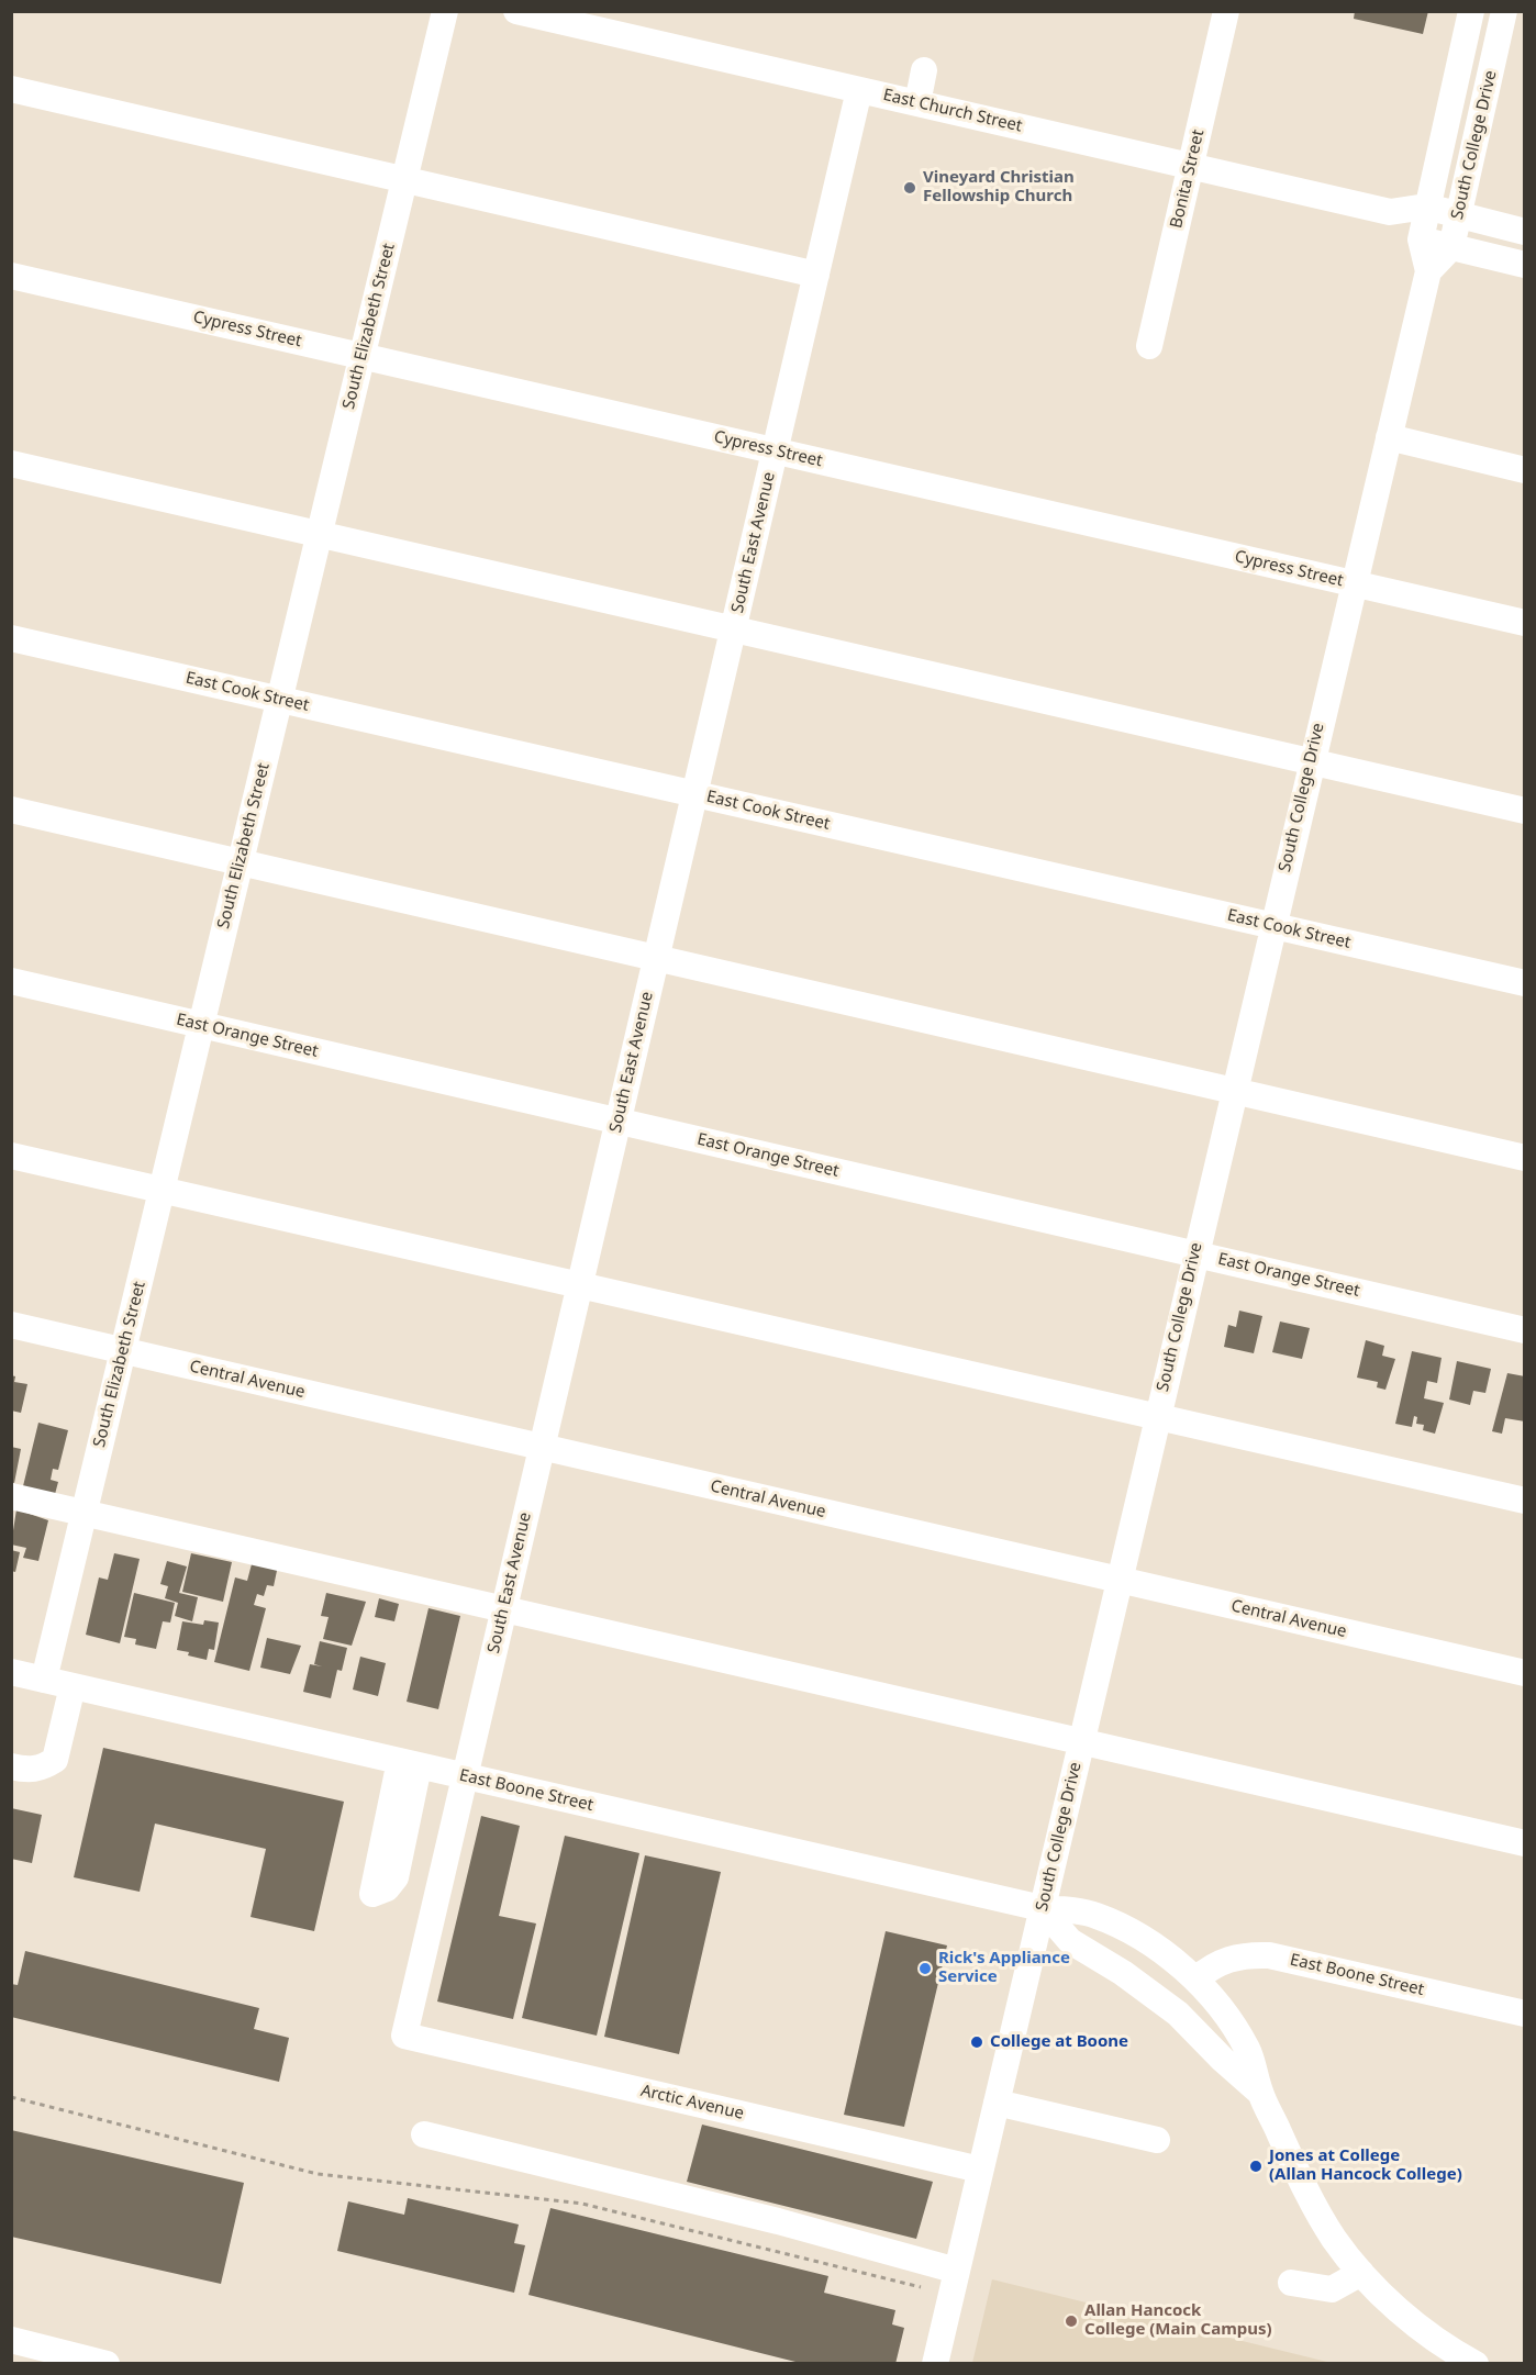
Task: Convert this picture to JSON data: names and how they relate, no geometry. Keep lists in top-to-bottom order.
{
  "streets": {
    "street": [
      "East Church Street",
      "South College Drive",
      "Bonita Street",
      "South Elizabeth Street",
      "Cypress Street",
      "South East Avenue",
      "East Cook Street",
      "East Orange Street",
      "Central Avenue",
      "East Boone Street",
      "Arctic Avenue"
    ]
  },
  "crossings": [
    ["East Church Street", "Bonita Street"],
    ["East Church Street", "South East Avenue"],
    ["South College Drive", "Cypress Street"],
    ["South College Drive", "East Cook Street"],
    ["South College Drive", "East Orange Street"],
    ["South College Drive", "Central Avenue"],
    ["South College Drive", "East Boone Street"],
    ["South College Drive", "Arctic Avenue"],
    ["South Elizabeth Street", "Cypress Street"],
    ["South Elizabeth Street", "East Cook Street"],
    ["South Elizabeth Street", "East Orange Street"],
    ["South Elizabeth Street", "Central Avenue"],
    ["South Elizabeth Street", "East Boone Street"],
    ["Cypress Street", "South East Avenue"],
    ["South East Avenue", "East Cook Street"],
    ["South East Avenue", "East Orange Street"],
    ["South East Avenue", "Central Avenue"],
    ["South East Avenue", "East Boone Street"],
    ["South East Avenue", "Arctic Avenue"]
  ],
  "places": [
    "Vineyard Christian Fellowship Church",
    "Rick's Appliance Service",
    "College at Boone",
    "Jones at College (Allan Hancock College)",
    "Allan Hancock College (Main Campus)"
  ]
}
